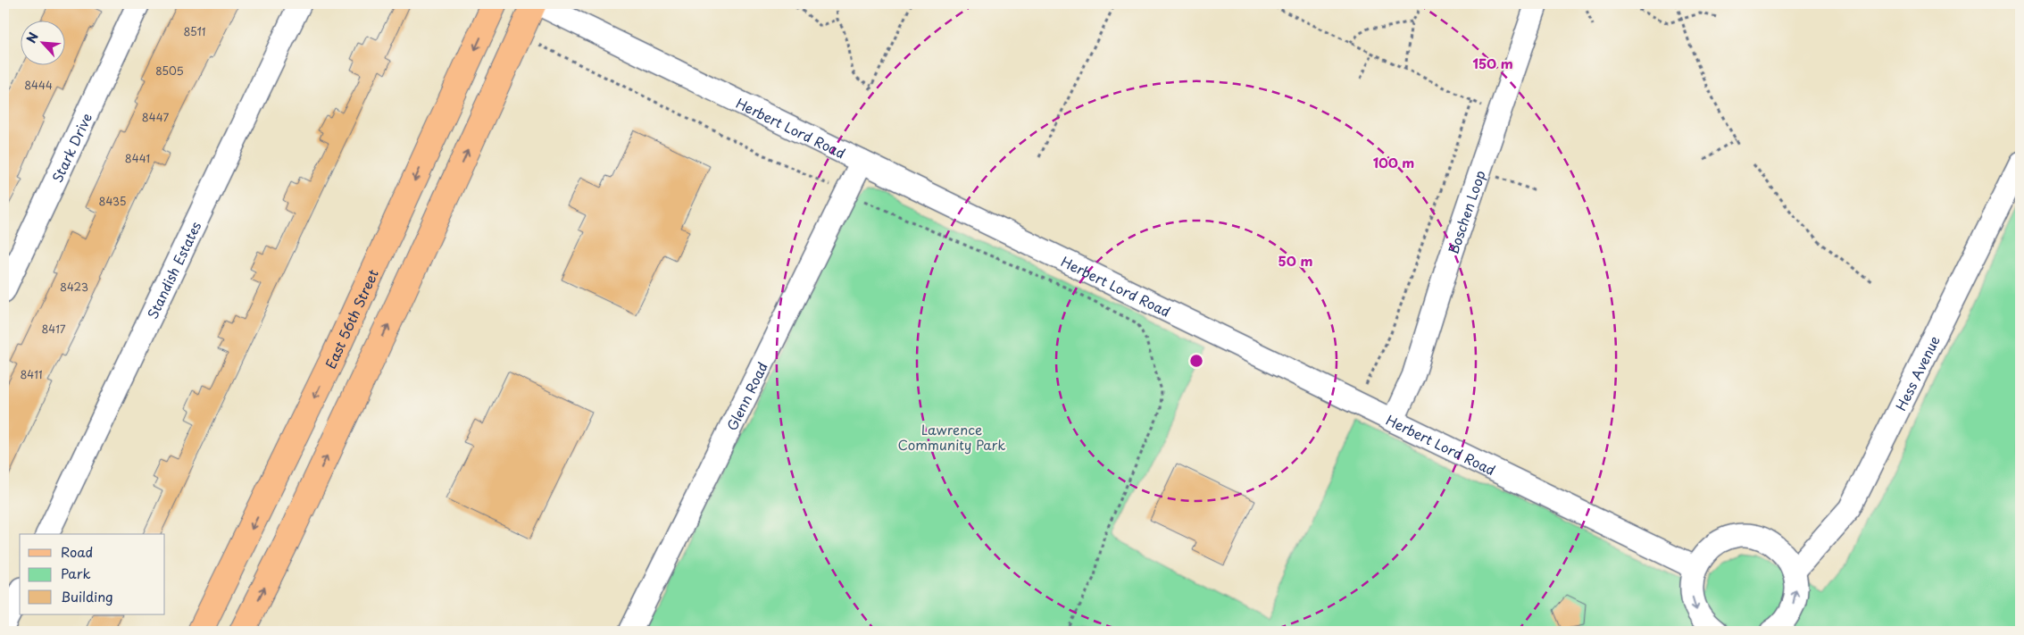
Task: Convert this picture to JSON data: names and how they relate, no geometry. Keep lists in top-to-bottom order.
{
  "streets": {
    "main road": ["East 56th Street"],
    "street": [
      "Herbert Lord Road",
      "Stark Drive",
      "Boschen Loop",
      "Standish Estates",
      "Hess Avenue",
      "Glenn Road"
    ]
  },
  "crossings": [
    ["Herbert Lord Road", "Boschen Loop"],
    ["Herbert Lord Road", "Glenn Road"]
  ],
  "parks": ["Lawrence Community Park"],
  "house_numbers": [
    "8511",
    "8505",
    "8444",
    "8447",
    "8441",
    "8435",
    "8423",
    "8417",
    "8411"
  ],
  "legend": ["Road", "Park", "Building"],
  "north": "top left",
  "rings": ["150 m", "100 m", "50 m"]
}
